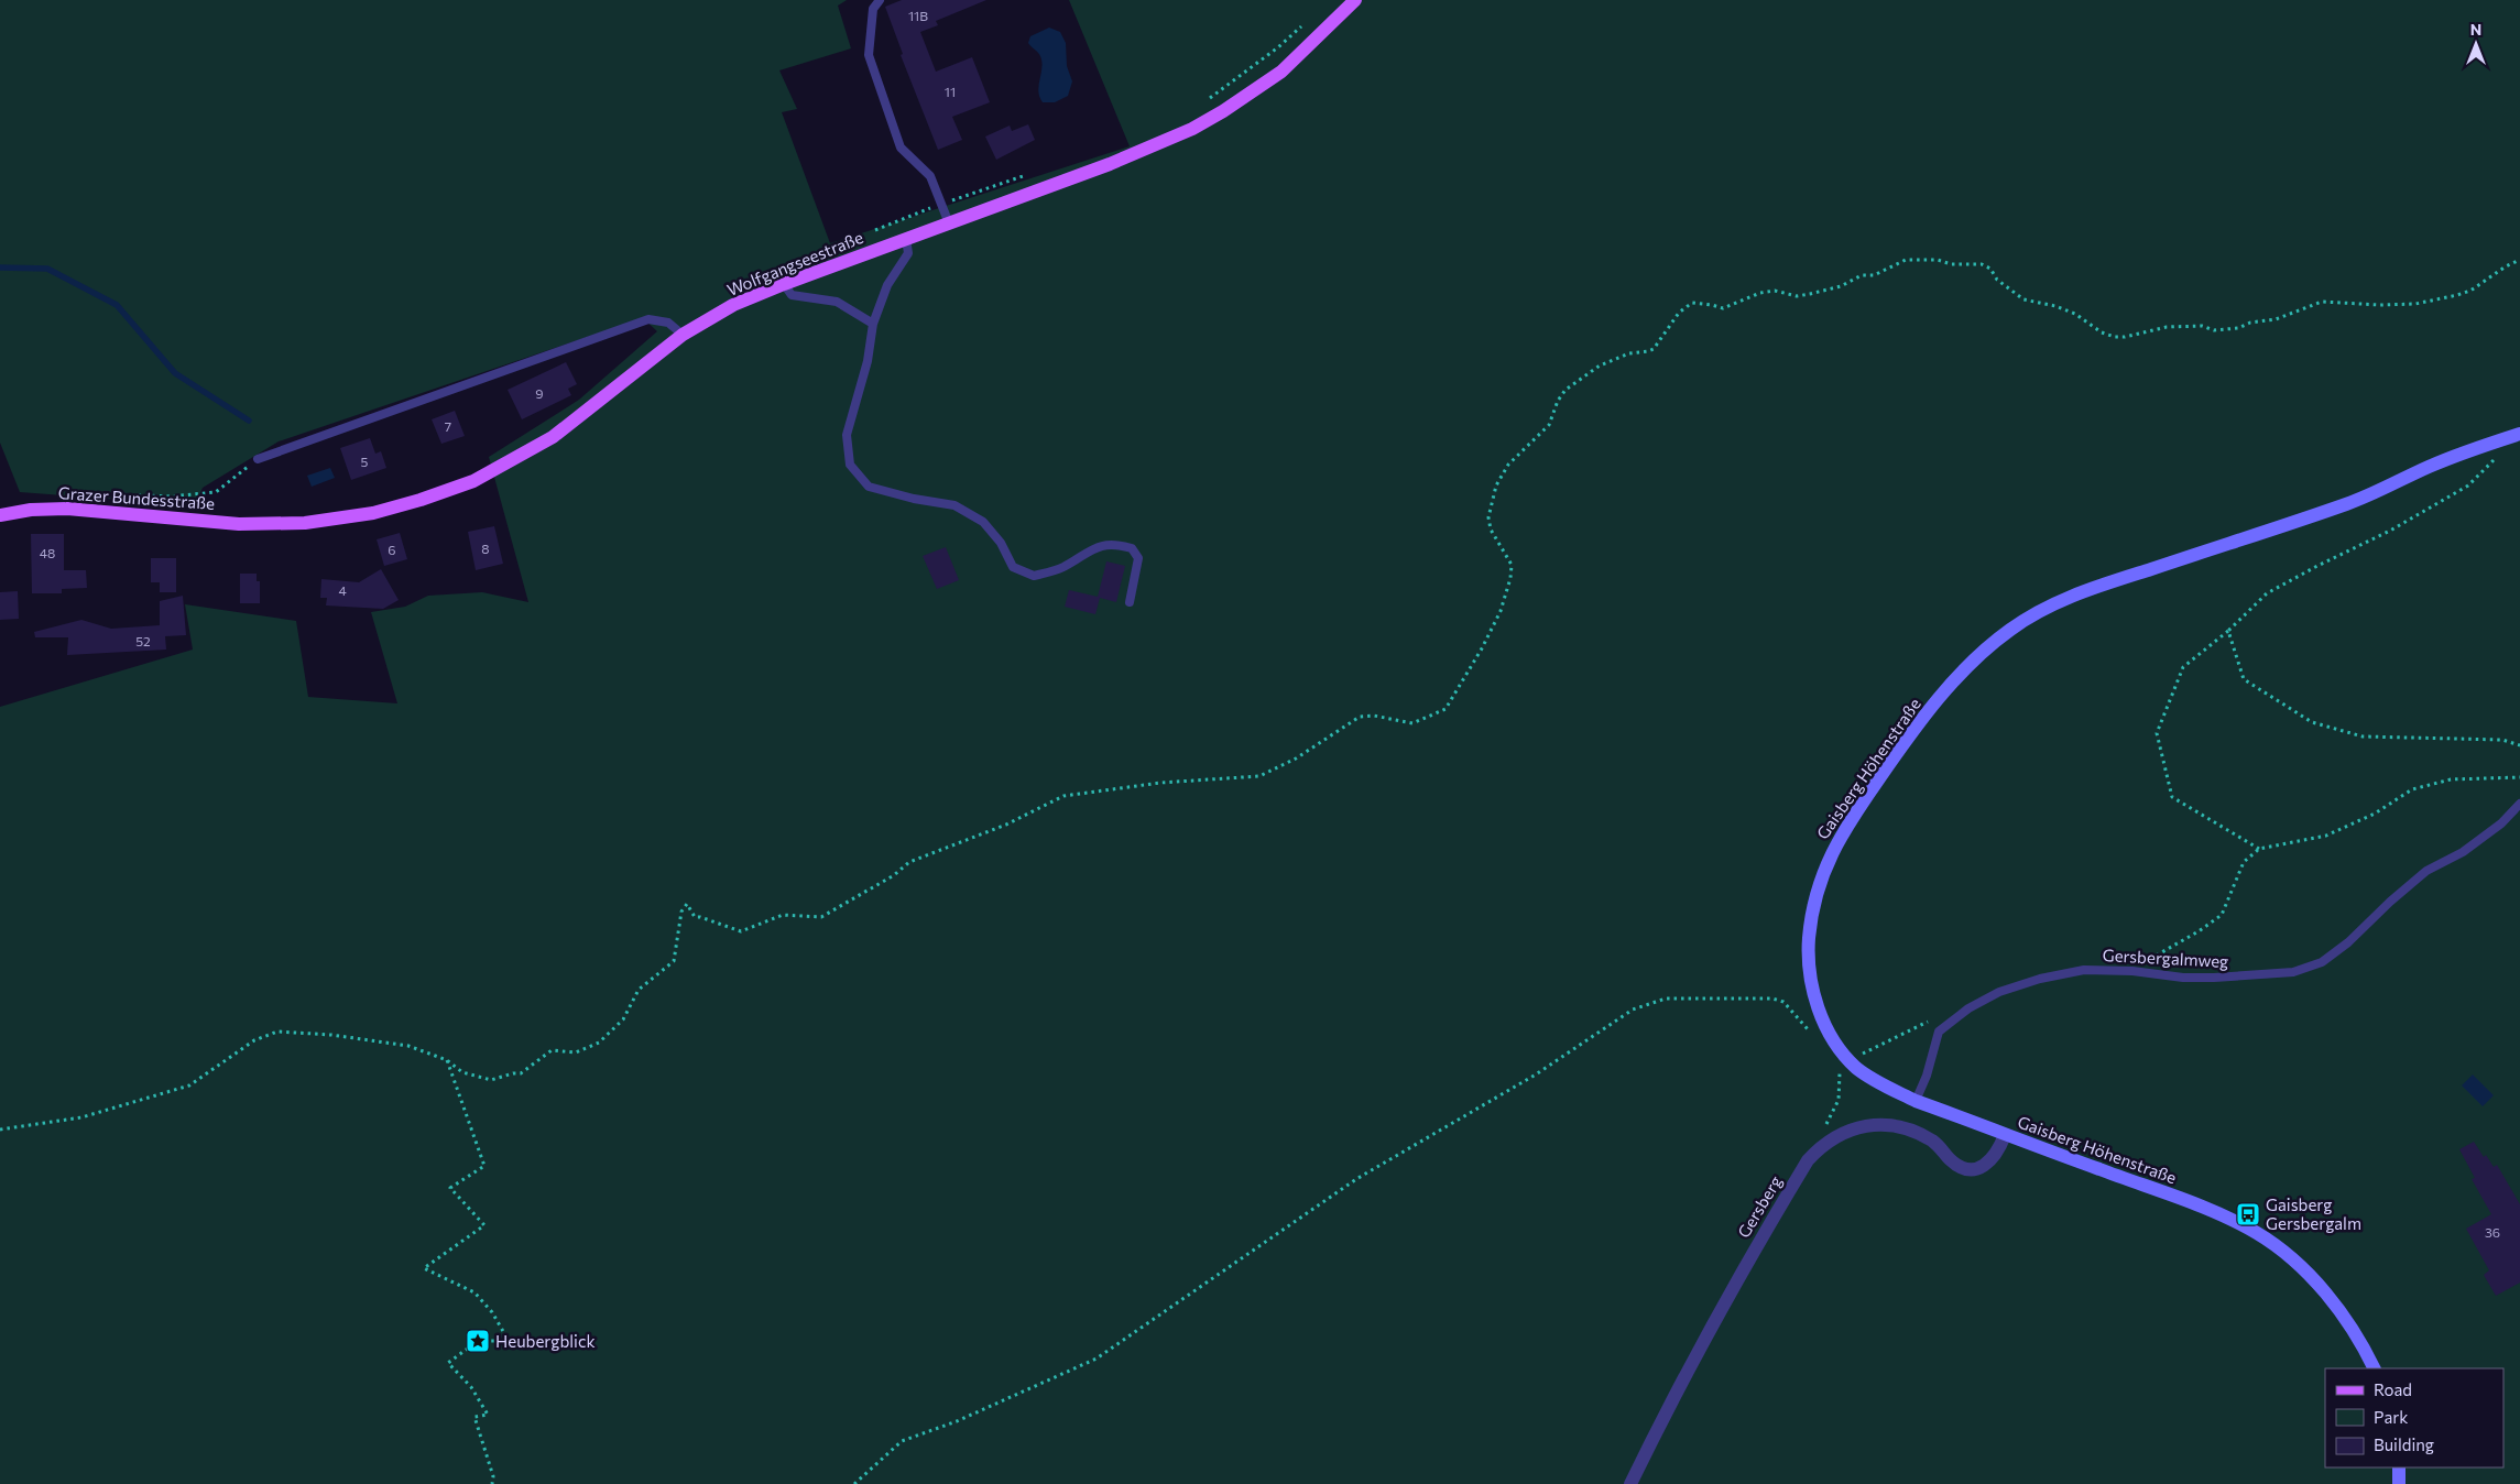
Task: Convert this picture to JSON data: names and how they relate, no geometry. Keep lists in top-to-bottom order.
{
  "streets": {
    "main road": ["Wolfgangseestraße", "Grazer Bundesstraße", "Gaisberg Höhenstraße"],
    "street": ["Gersberg"],
    "lane": ["Gersbergalmweg"]
  },
  "crossings": [
    ["Wolfgangseestraße", "Grazer Bundesstraße"],
    ["Gaisberg Höhenstraße", "Gersbergalmweg"],
    ["Gaisberg Höhenstraße", "Gersberg"]
  ],
  "places": {
    "bus stop": ["Gaisberg Gersbergalm"],
    "place": ["Heubergblick"]
  },
  "house_numbers": [
    "11B",
    "11",
    "9",
    "7",
    "5",
    "8",
    "6",
    "48",
    "4",
    "52",
    "36"
  ],
  "legend": ["Road", "Park", "Building"],
  "north": "top"
}
